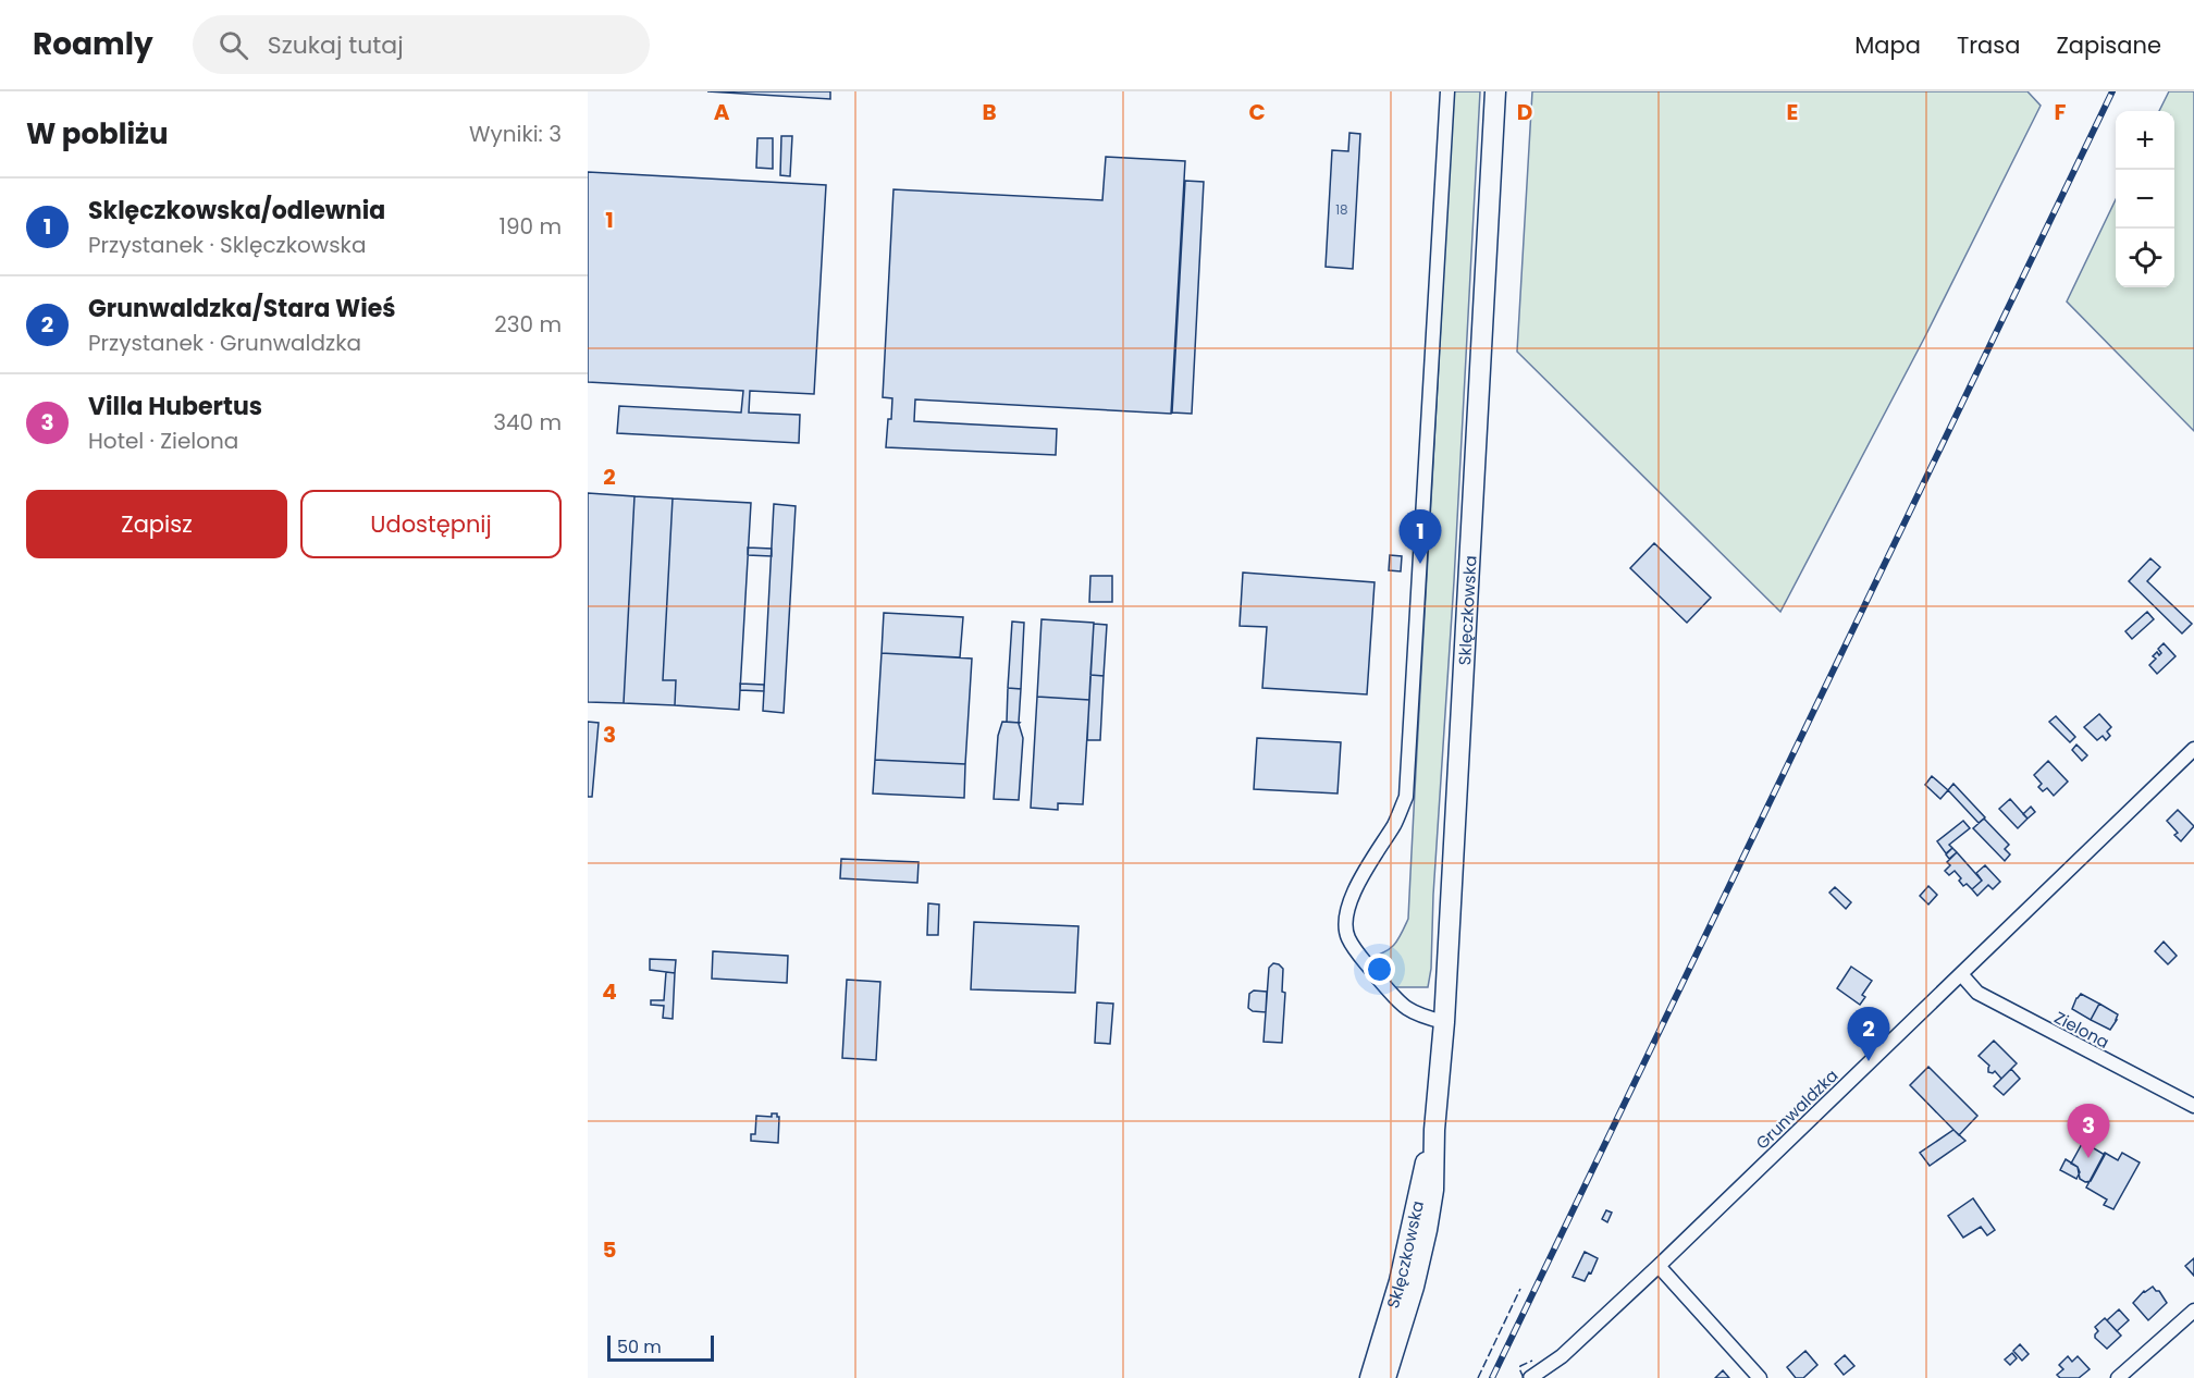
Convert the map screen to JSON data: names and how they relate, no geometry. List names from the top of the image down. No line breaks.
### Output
{"streets":{"main road":["Sklęczkowska"],"street":["Zielona","Grunwaldzka"]},"crossings":[["Zielona","Grunwaldzka"]],"house_numbers":["18"],"scale_bar":"50 m","page":{"header":"Roamly","search":"Szukaj tutaj","nav":["Mapa","Trasa","Zapisane"],"heading":["W pobliżu","Wyniki: 3"],"map_buttons":["+","−"],"list":[{"mark":"1","name":"Sklęczkowska/odlewnia","note":"Przystanek · Sklęczkowska","value":"190 m"},{"mark":"2","name":"Grunwaldzka/Stara Wieś","note":"Przystanek · Grunwaldzka","value":"230 m"},{"mark":"3","name":"Villa Hubertus","note":"Hotel · Zielona","value":"340 m"}],"buttons":["Zapisz","Udostępnij"],"pins":["1","2","3"],"scale":"50 m"},"grid":{"columns":["A","B","C","D","E","F"],"rows":["1","2","3","4","5"]}}
